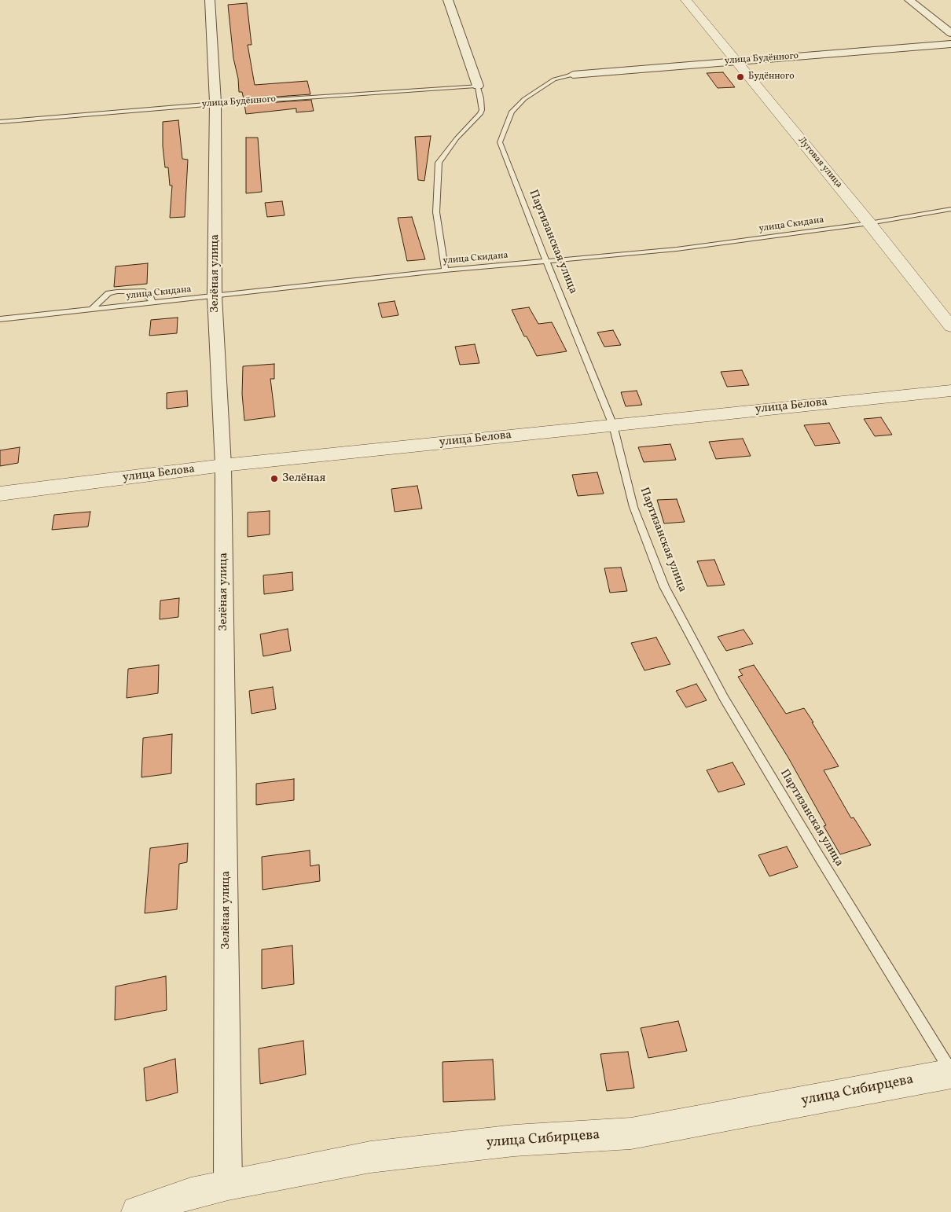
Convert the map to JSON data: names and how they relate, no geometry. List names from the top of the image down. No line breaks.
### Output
{"streets":{"street":["улица Будённого","Луговая улица","Зелёная улица","улица Белова","улица Сибирцева"],"lane":["улица Скидана","Партизанская улица"]},"crossings":[["улица Будённого","Луговая улица"],["улица Будённого","Партизанская улица"],["улица Будённого","Зелёная улица"],["Луговая улица","улица Скидана"],["улица Скидана","Партизанская улица"],["улица Скидана","Зелёная улица"],["Партизанская улица","улица Белова"],["Зелёная улица","улица Белова"],["Зелёная улица","улица Сибирцева"]],"places":["Будённого","Зелёная"]}
